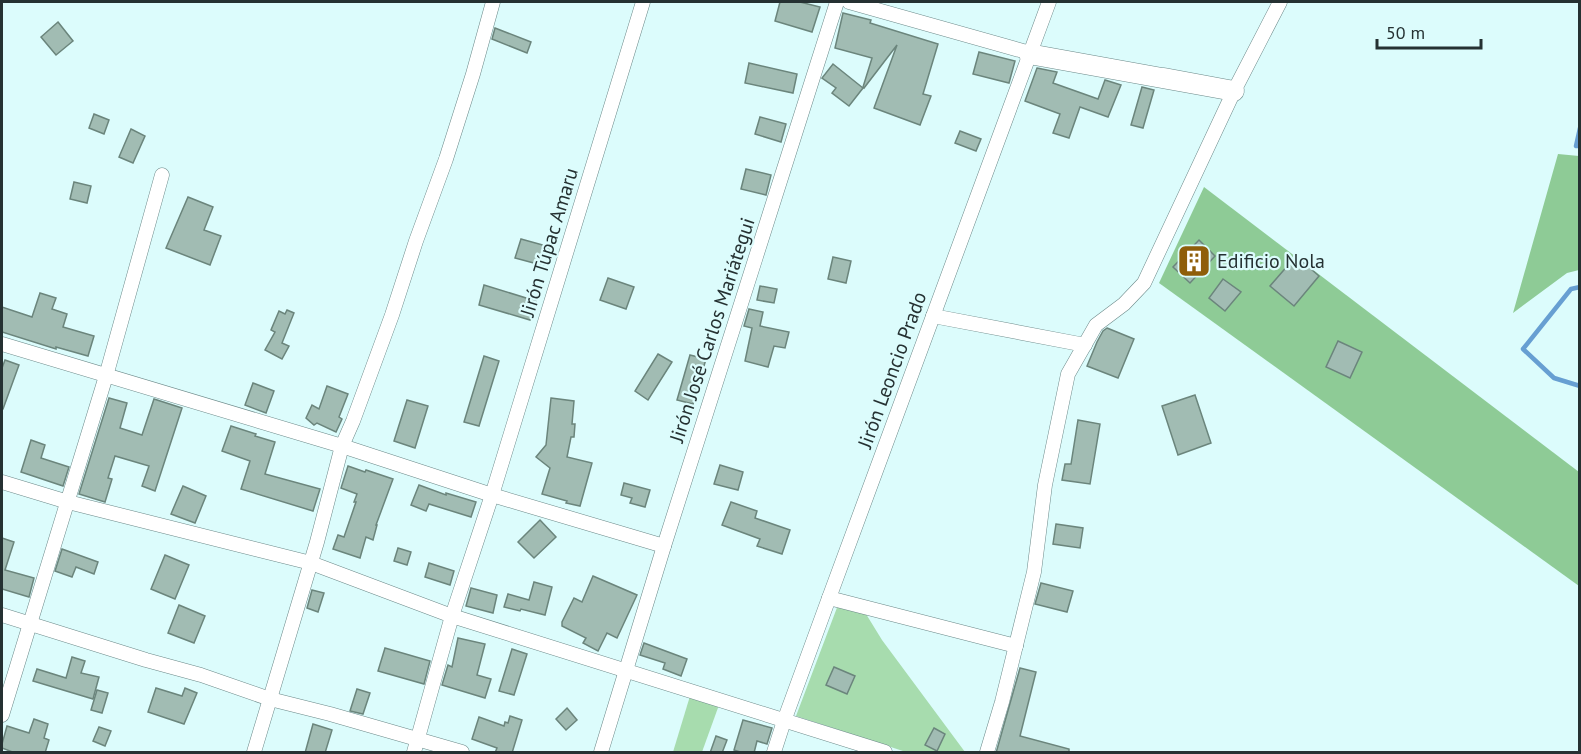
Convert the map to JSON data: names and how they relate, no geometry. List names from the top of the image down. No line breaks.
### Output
{"streets":{"street":["Jirón Túpac Amaru","Jirón José Carlos Mariátegui","Jirón Leoncio Prado"]},"places":{"building":["Edificio Nola"]},"scale_bar":"50 m"}
